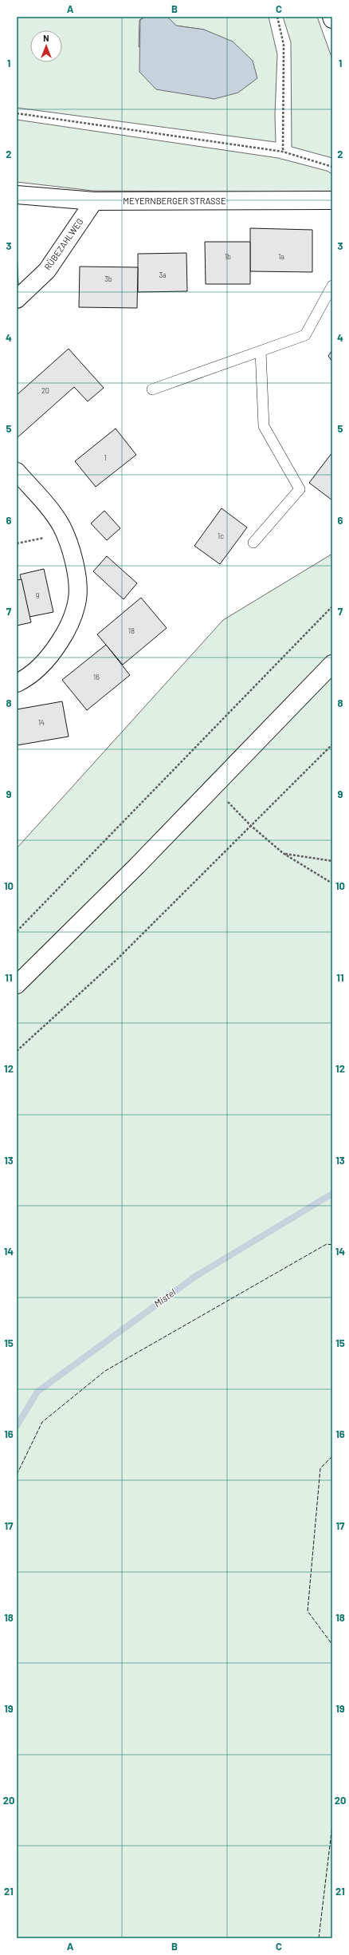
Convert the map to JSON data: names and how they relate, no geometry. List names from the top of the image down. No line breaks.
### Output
{"streets":{"street":["MEYERNBERGER STRASSE","RÜBEZAHLWEG"]},"crossings":[["MEYERNBERGER STRASSE","RÜBEZAHLWEG"]],"water":["Mistel"],"house_numbers":["1b","1a","3a","3b","20","1","1c","9","18","16","14"],"north":"top","grid":{"columns":["A","B","C"],"rows":["1","2","3","4","5","6","7","8","9","10","11","12","13","14","15","16","17","18","19","20","21"]}}
